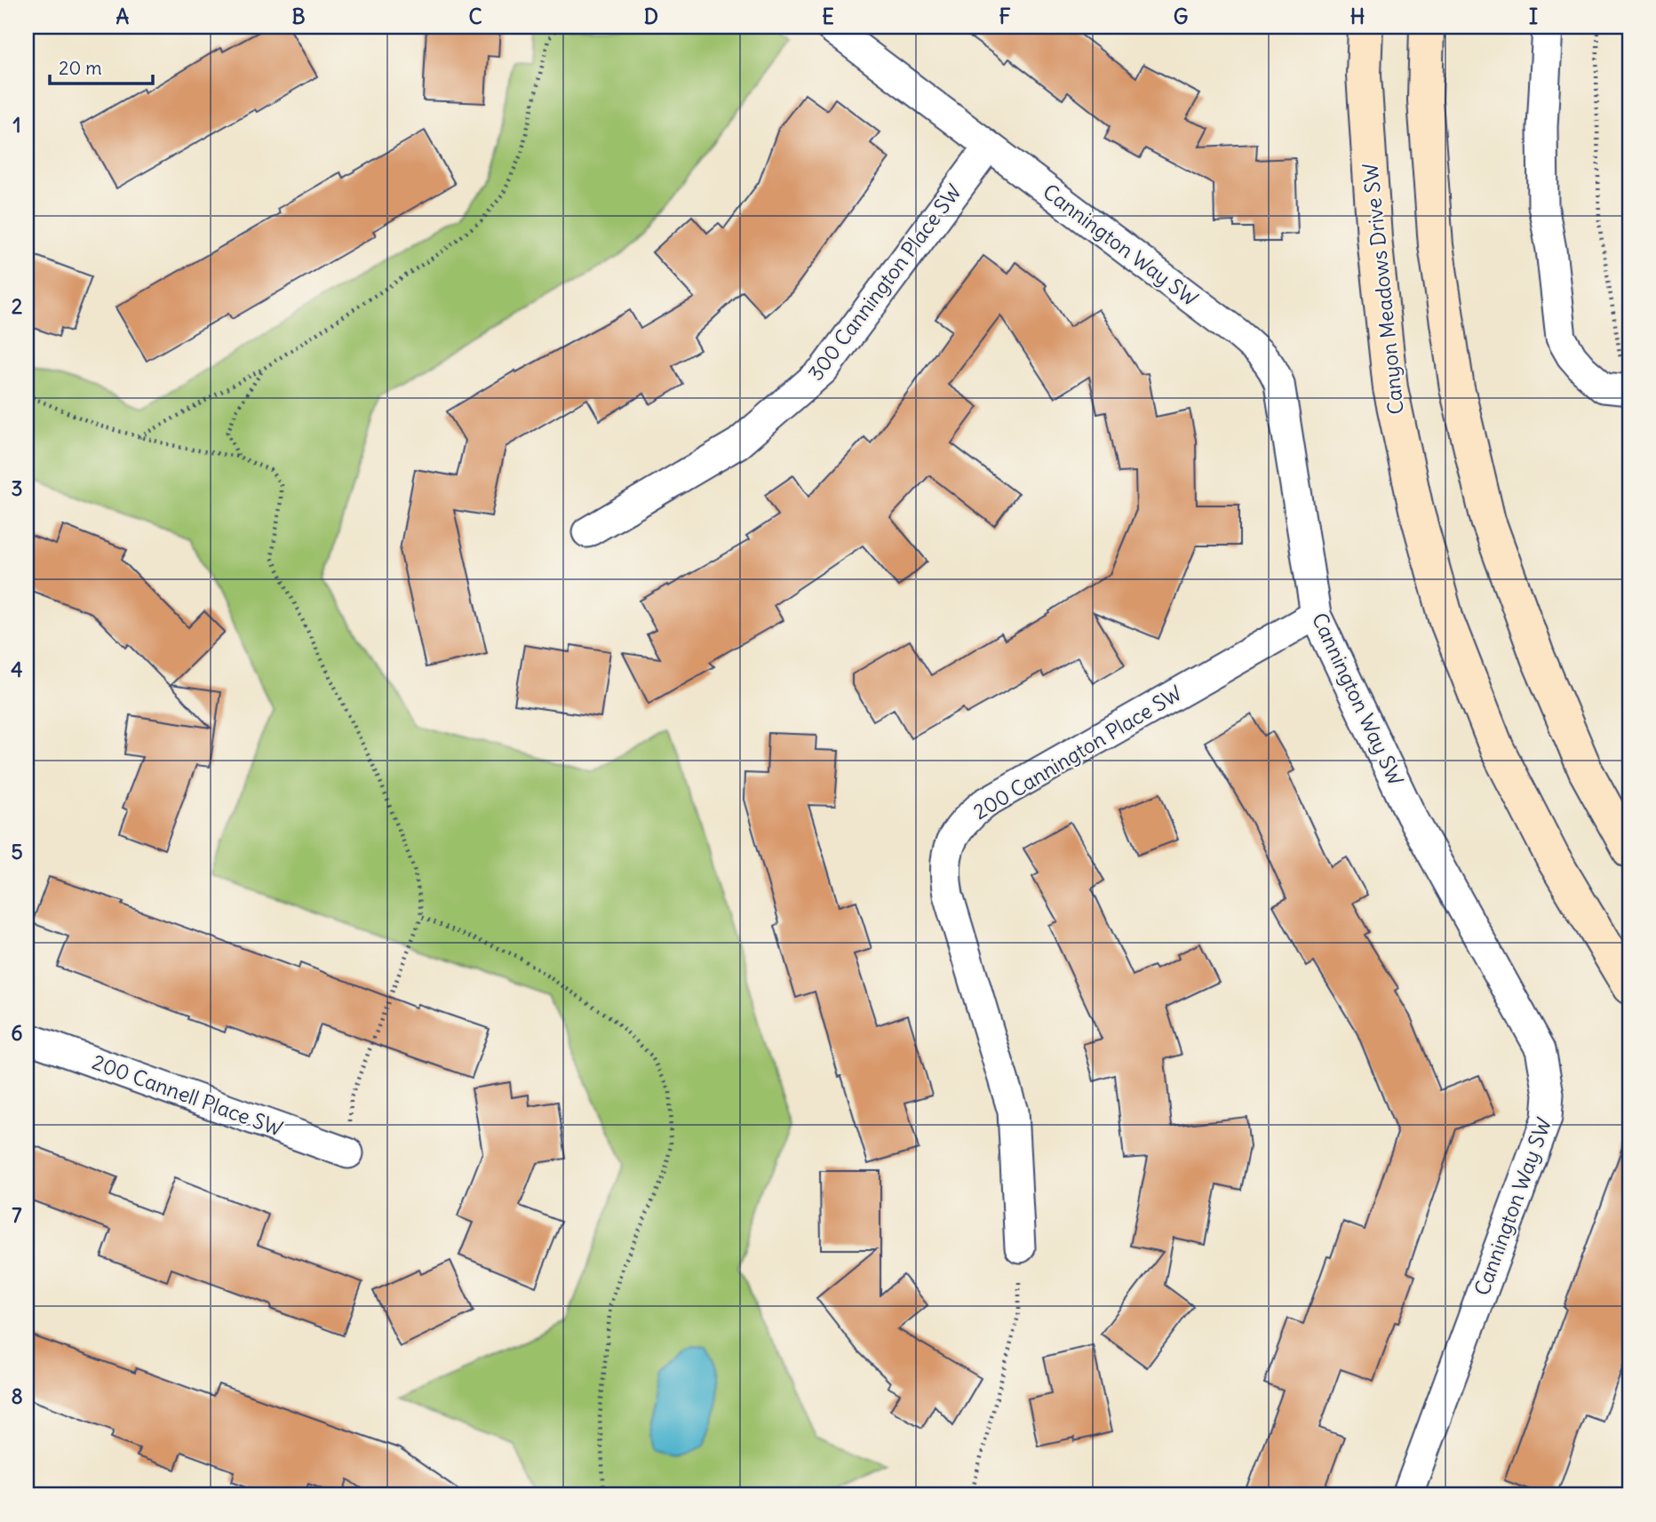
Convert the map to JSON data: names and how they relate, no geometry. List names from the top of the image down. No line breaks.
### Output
{"streets":{"main road":["Canyon Meadows Drive SW"],"street":["Cannington Way SW","300 Cannington Place SW","200 Cannington Place SW","200 Cannell Place SW"]},"crossings":[["Cannington Way SW","300 Cannington Place SW"],["Cannington Way SW","200 Cannington Place SW"]],"scale_bar":"20 m","grid":{"columns":["A","B","C","D","E","F","G","H","I"],"rows":["1","2","3","4","5","6","7","8"]}}
